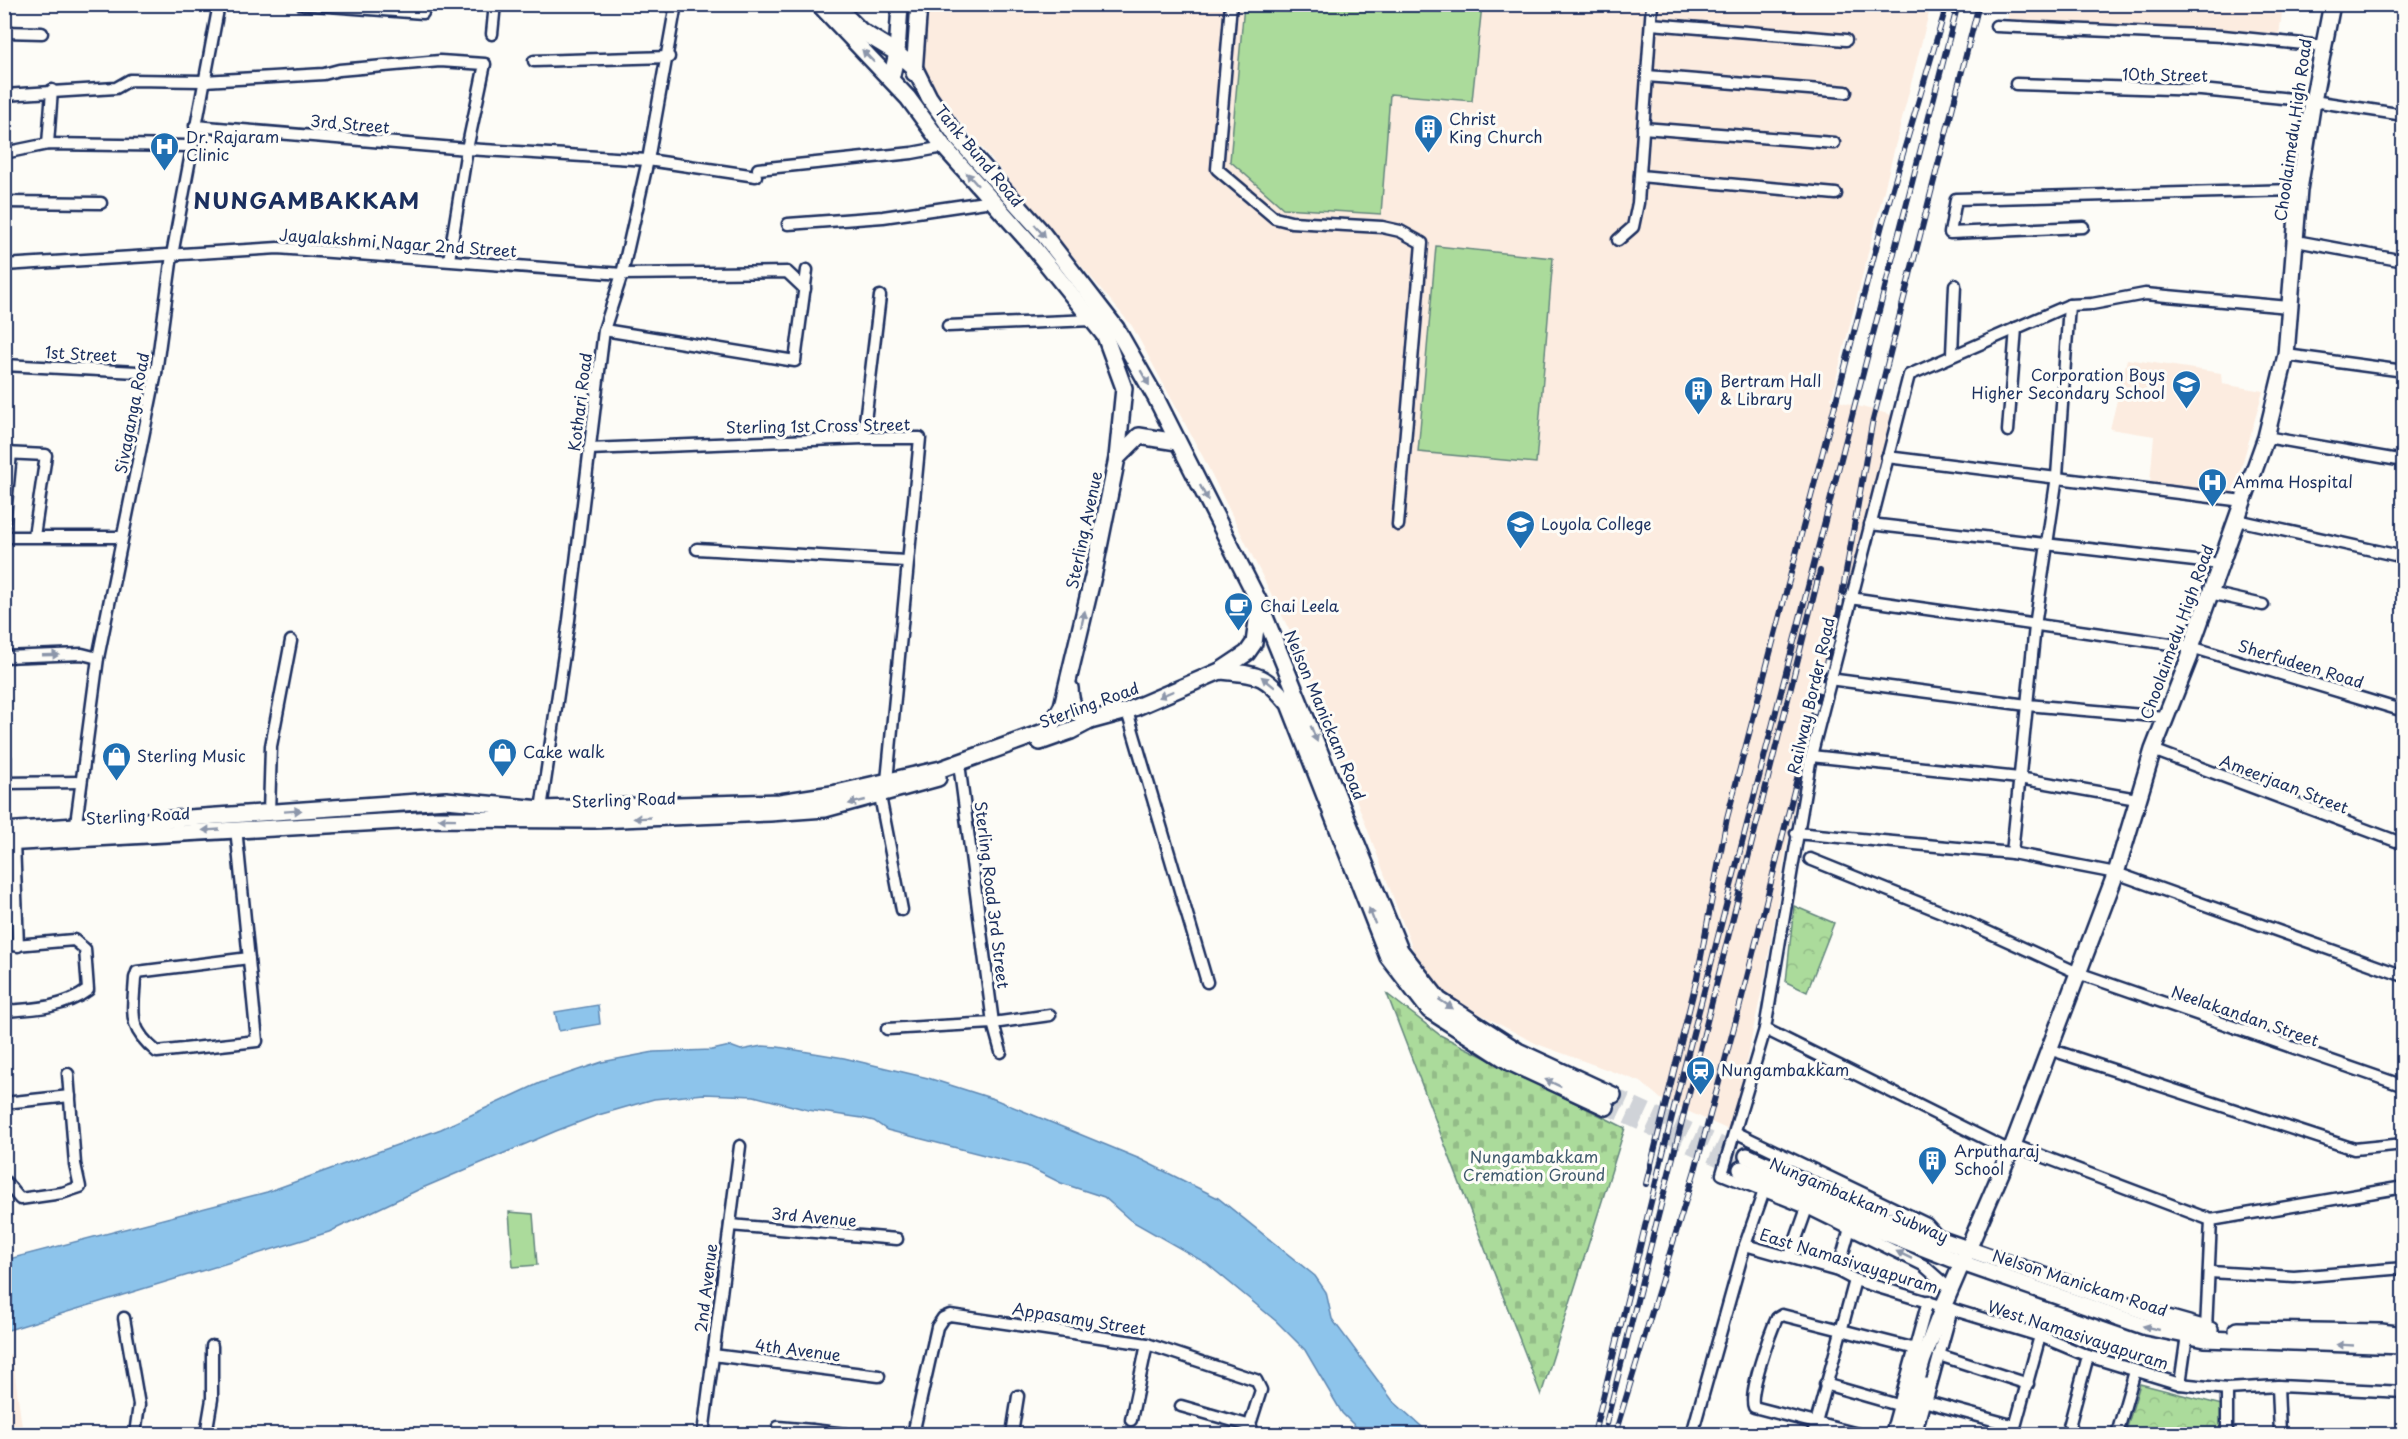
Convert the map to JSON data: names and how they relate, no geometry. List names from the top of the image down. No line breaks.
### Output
{"streets":{"main road":["Choolaimedu High Road","Tank Bund Road","Sterling Avenue","Sterling Road","Nelson Manickam Road","Nungambakkam Subway"],"street":["10th Street","3rd Street","Jayalakshmi Nagar 2nd Street","1st Street","Kothari Road","Sivaganga Road","Sterling 1st Cross Street","Sherfudeen Road","Railway Border Road","Ameerjaan Street","Sterling Road 3rd Street","Neelakandan Street","3rd Avenue","East Namasivayapuram","2nd Avenue","Appasamy Street","West Namasivayapuram","4th Avenue"]},"crossings":[["10th Street","Choolaimedu High Road"],["3rd Street","Tank Bund Road"],["3rd Street","Kothari Road"],["3rd Street","Sivaganga Road"],["Choolaimedu High Road","Sherfudeen Road"],["Choolaimedu High Road","Railway Border Road"],["Choolaimedu High Road","Nelson Manickam Road"],["Choolaimedu High Road","Ameerjaan Street"],["Choolaimedu High Road","Neelakandan Street"],["Choolaimedu High Road","Nungambakkam Subway"],["Choolaimedu High Road","East Namasivayapuram"],["Choolaimedu High Road","West Namasivayapuram"],["Tank Bund Road","Sterling Avenue"],["Tank Bund Road","Nelson Manickam Road"],["Jayalakshmi Nagar 2nd Street","Kothari Road"],["Jayalakshmi Nagar 2nd Street","Sivaganga Road"],["1st Street","Sivaganga Road"],["Kothari Road","Sterling 1st Cross Street"],["Kothari Road","Sterling Road"],["Sivaganga Road","Sterling Road"],["Sterling 1st Cross Street","Sterling Road"],["Sterling Avenue","Sterling Road"],["Sterling Avenue","Nelson Manickam Road"],["Sherfudeen Road","Railway Border Road"],["Sterling Road","Nelson Manickam Road"],["Sterling Road","Sterling Road 3rd Street"],["Nelson Manickam Road","Nungambakkam Subway"],["3rd Avenue","2nd Avenue"],["East Namasivayapuram","West Namasivayapuram"],["2nd Avenue","4th Avenue"]],"one_way":["Sterling Avenue"],"districts":["NUNGAMBAKKAM"],"parks":["Nungambakkam Cremation Ground"],"places":{"building":["Christ King Church","Bertram Hall & Library","Arputharaj School"],"hospital":["Dr. Rajaram Clinic","Amma Hospital"],"school or university":["Corporation Boys Higher Secondary School","Loyola College"],"cafe":["Chai Leela"],"shop":["Cake walk","Sterling Music"],"station":["Nungambakkam"]}}
